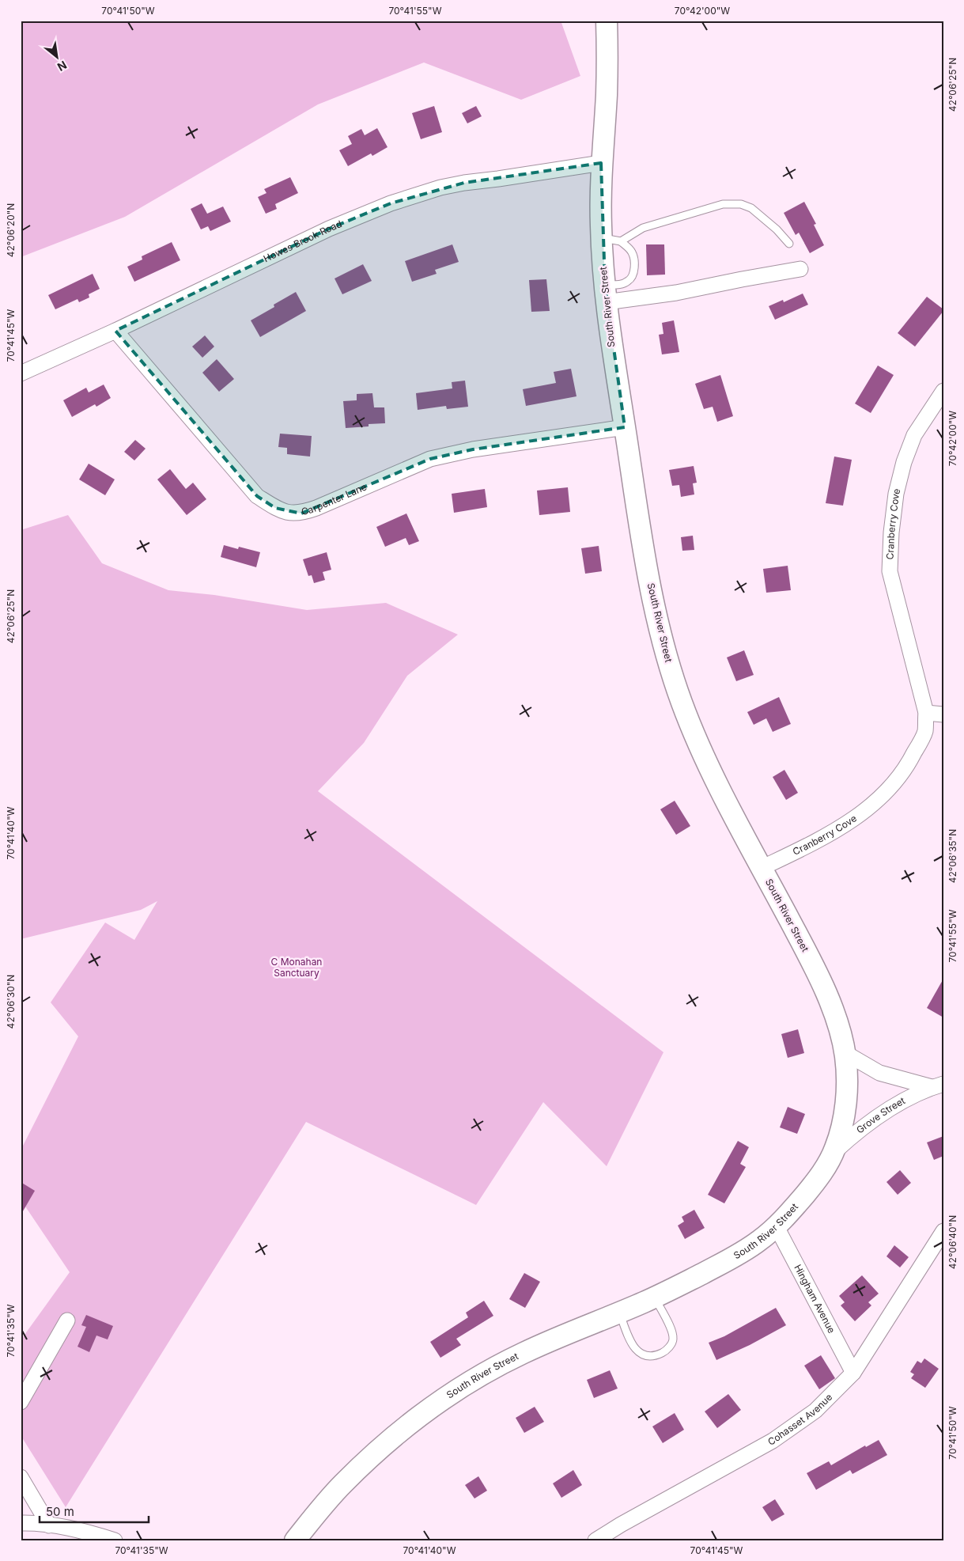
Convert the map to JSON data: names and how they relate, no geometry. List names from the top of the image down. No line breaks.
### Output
{"streets":{"street":["Howes Brook Road","South River Street","Carpenter Lane","Cranberry Cove","Grove Street","Hingham Avenue","Cohasset Avenue"]},"crossings":[["Howes Brook Road","South River Street"],["Howes Brook Road","Carpenter Lane"],["South River Street","Carpenter Lane"],["South River Street","Cranberry Cove"],["South River Street","Grove Street"],["South River Street","Hingham Avenue"],["Hingham Avenue","Cohasset Avenue"]],"parks":["C Monahan Sanctuary"],"scale_bar":"50 m","north":"bottom right","coordinates":["70°41'50\"W","70°41'55\"W","70°42'00\"W","42°06'25\"N","42°06'20\"N","70°41'45\"W","70°41'40\"W","42°06'35\"N","42°06'30\"N","42°06'40\"N","70°41'35\"W"]}
